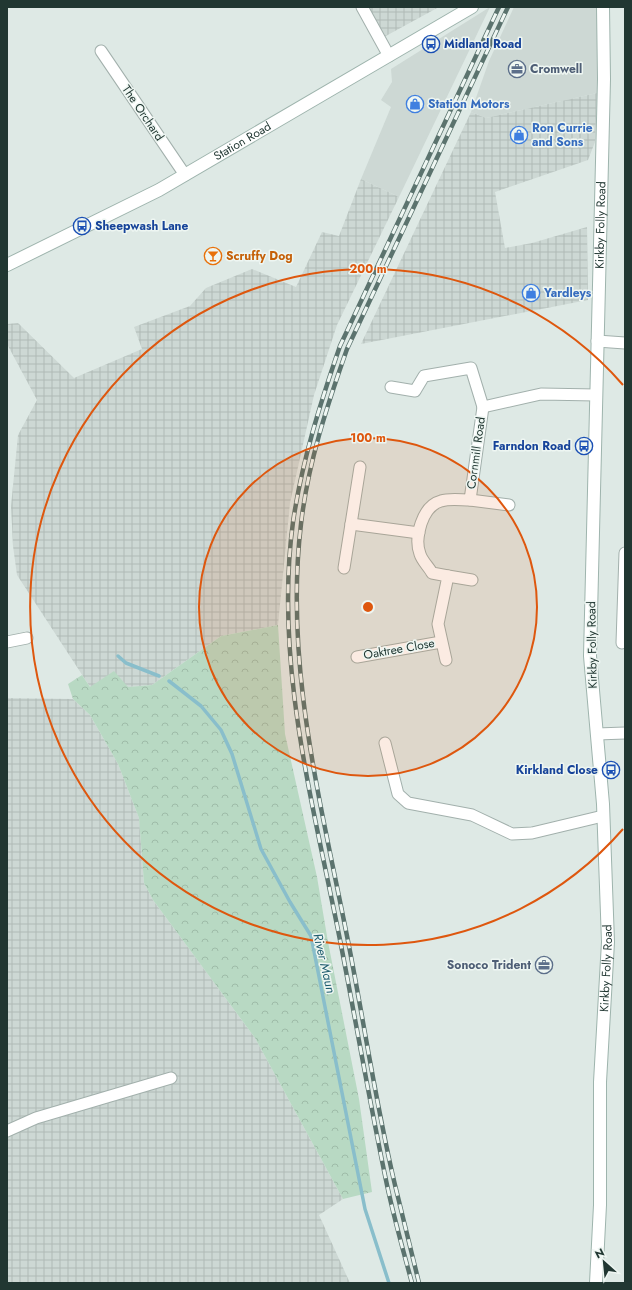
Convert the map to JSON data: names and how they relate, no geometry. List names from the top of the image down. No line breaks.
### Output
{"streets":{"main road":["Station Road","Kirkby Folly Road"],"street":["The Orchard","Cornmill Road","Oaktree Close"]},"crossings":[["The Orchard","Station Road"],["Kirkby Folly Road","Cornmill Road"]],"water":["River Maun"],"places":{"bus stop":["Midland Road","Sheepwash Lane","Farndon Road","Kirkland Close"],"office":["Cromwell","Sonoco Trident"],"shop":["Station Motors","Ron Currie and Sons","Yardleys"],"bar":["Scruffy Dog"]},"north":"top left","rings":["200 m","100 m"]}
